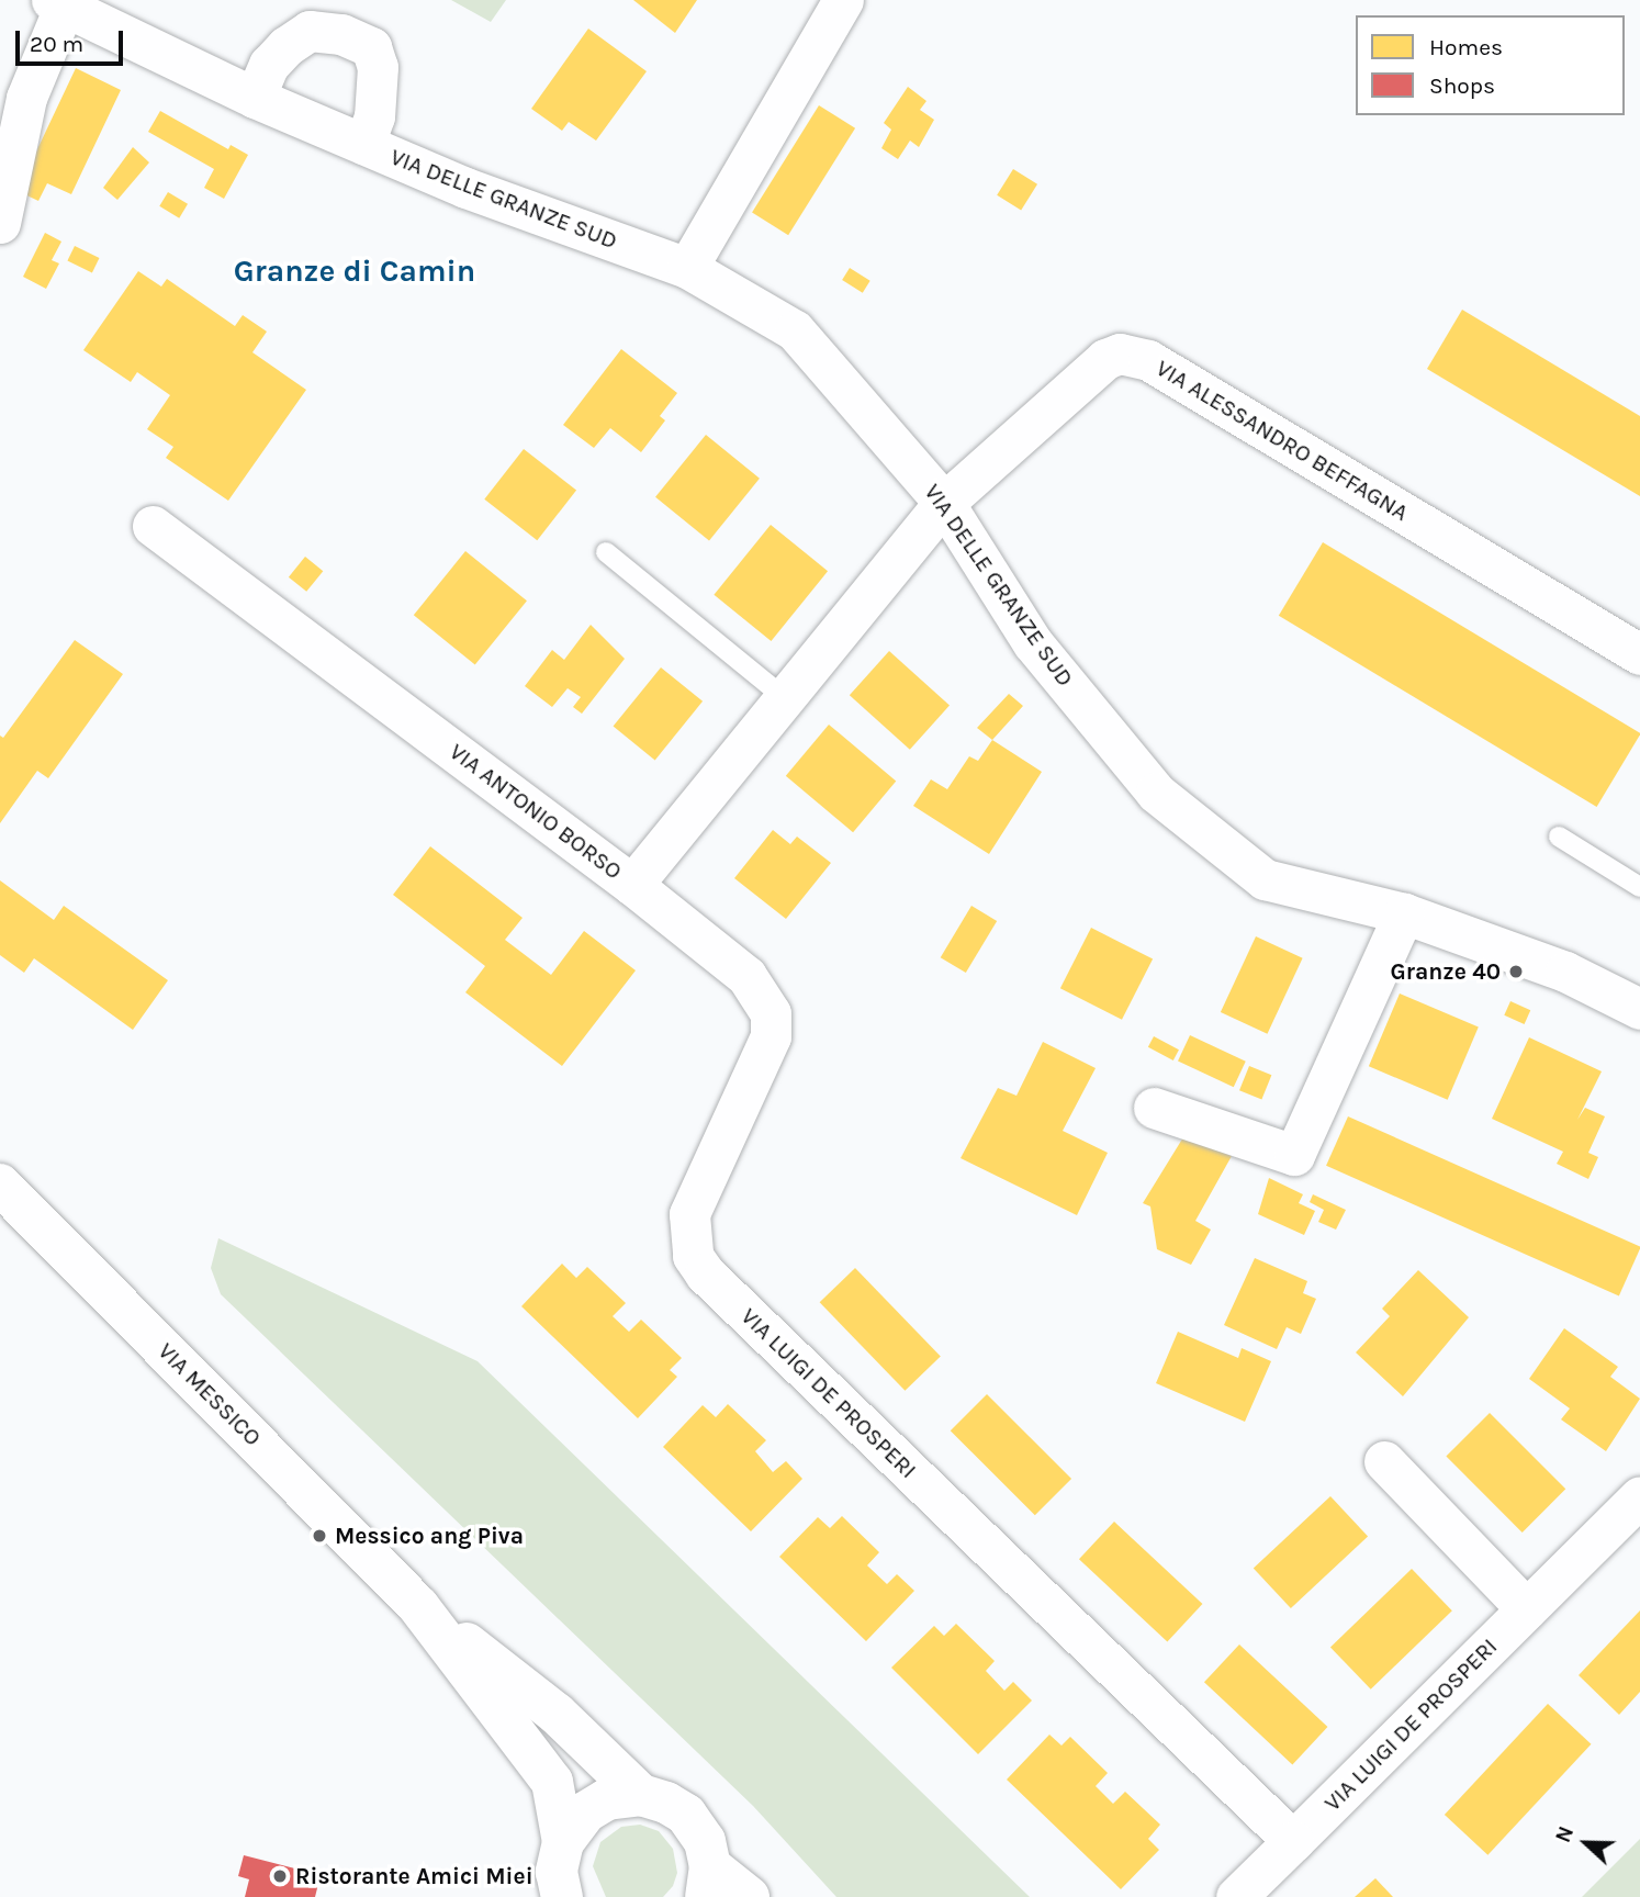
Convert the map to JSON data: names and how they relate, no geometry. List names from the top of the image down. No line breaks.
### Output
{"streets":{"street":["VIA DELLE GRANZE SUD","VIA ALESSANDRO BEFFAGNA","VIA ANTONIO BORSO","VIA LUIGI DE PROSPERI","VIA MESSICO"]},"crossings":[["VIA DELLE GRANZE SUD","VIA ALESSANDRO BEFFAGNA"],["VIA DELLE GRANZE SUD","VIA ANTONIO BORSO"],["VIA ALESSANDRO BEFFAGNA","VIA ANTONIO BORSO"],["VIA ANTONIO BORSO","VIA LUIGI DE PROSPERI"]],"districts":["Granze di Camin"],"places":["Granze 40","Messico ang Piva","Ristorante Amici Miei"],"legend":["Homes","Shops"],"scale_bar":"20 m","north":"left"}
